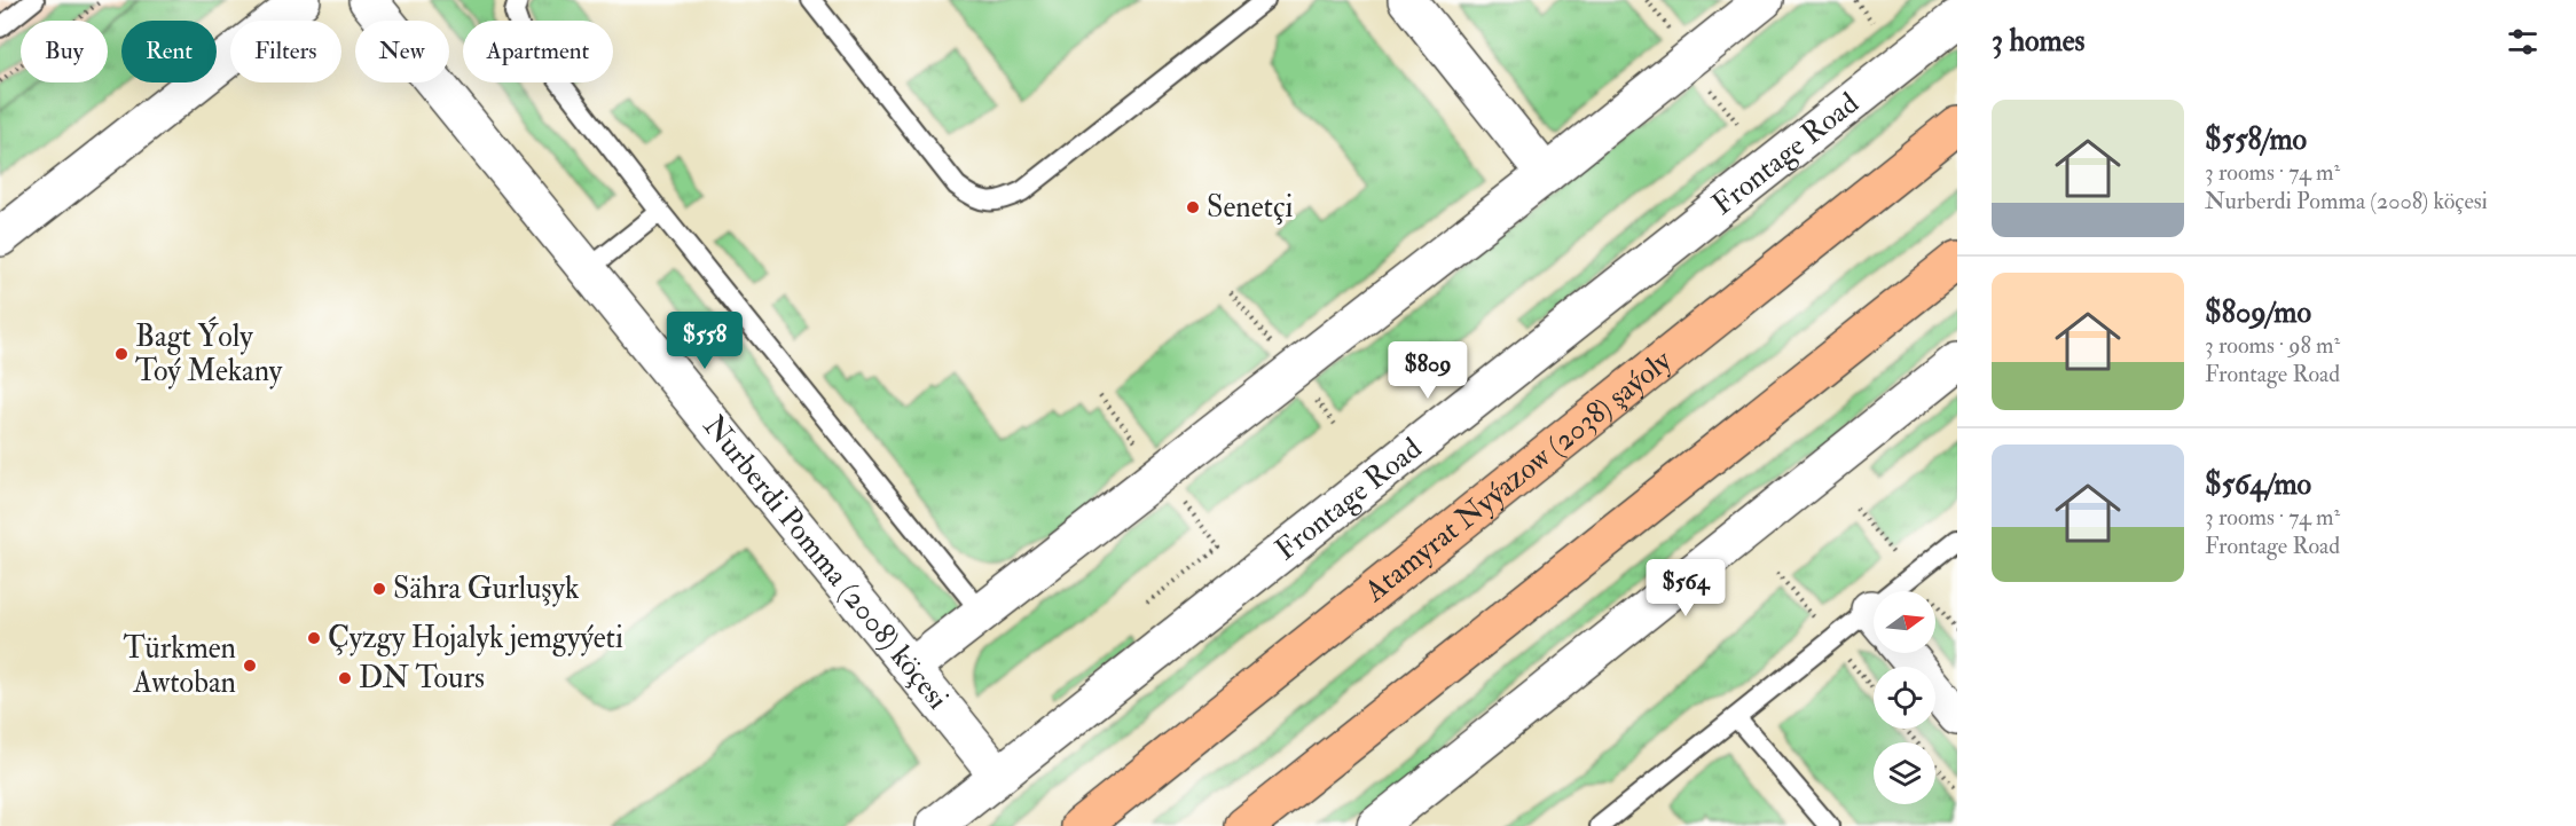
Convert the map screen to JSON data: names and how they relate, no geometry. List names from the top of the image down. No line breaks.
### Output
{"streets":{"main road":["Atamyrat Nyýazow (2038) şaýoly"],"street":["Frontage Road","Nurberdi Pomma (2008) köçesi"]},"crossings":[["Frontage Road","Nurberdi Pomma (2008) köçesi"]],"places":["Senetçi","Bagt Ýoly Toý Mekany","Sähra Gurluşyk","Çyzgy Hojalyk jemgyýeti","Türkmen Awtoban","DN Tours"],"north":"right","page":{"heading":"3 homes","chip":["Buy","Rent","Filters","New","Apartment"],"list":[{"name":"$558/mo","note":"3 rooms · 74 m² · Nurberdi Pomma (2008) köçesi"},{"name":"$809/mo","note":"3 rooms · 98 m² · Frontage Road"},{"name":"$564/mo","note":"3 rooms · 74 m² · Frontage Road"}],"price":["$558","$809","$564"]}}
